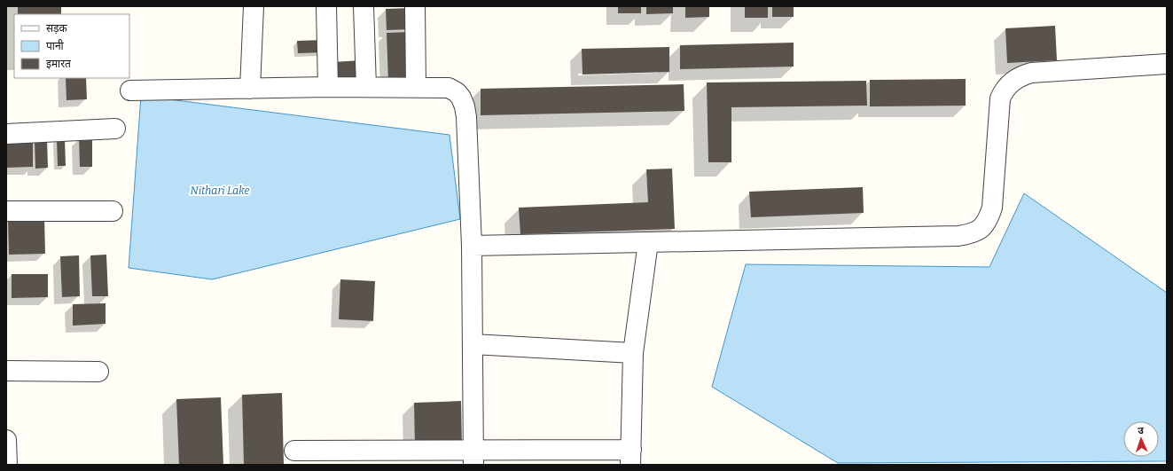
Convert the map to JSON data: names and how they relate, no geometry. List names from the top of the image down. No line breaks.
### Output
{"water":["Nithari Lake"],"legend":["सड़क","पानी","इमारत"],"north":"top"}
